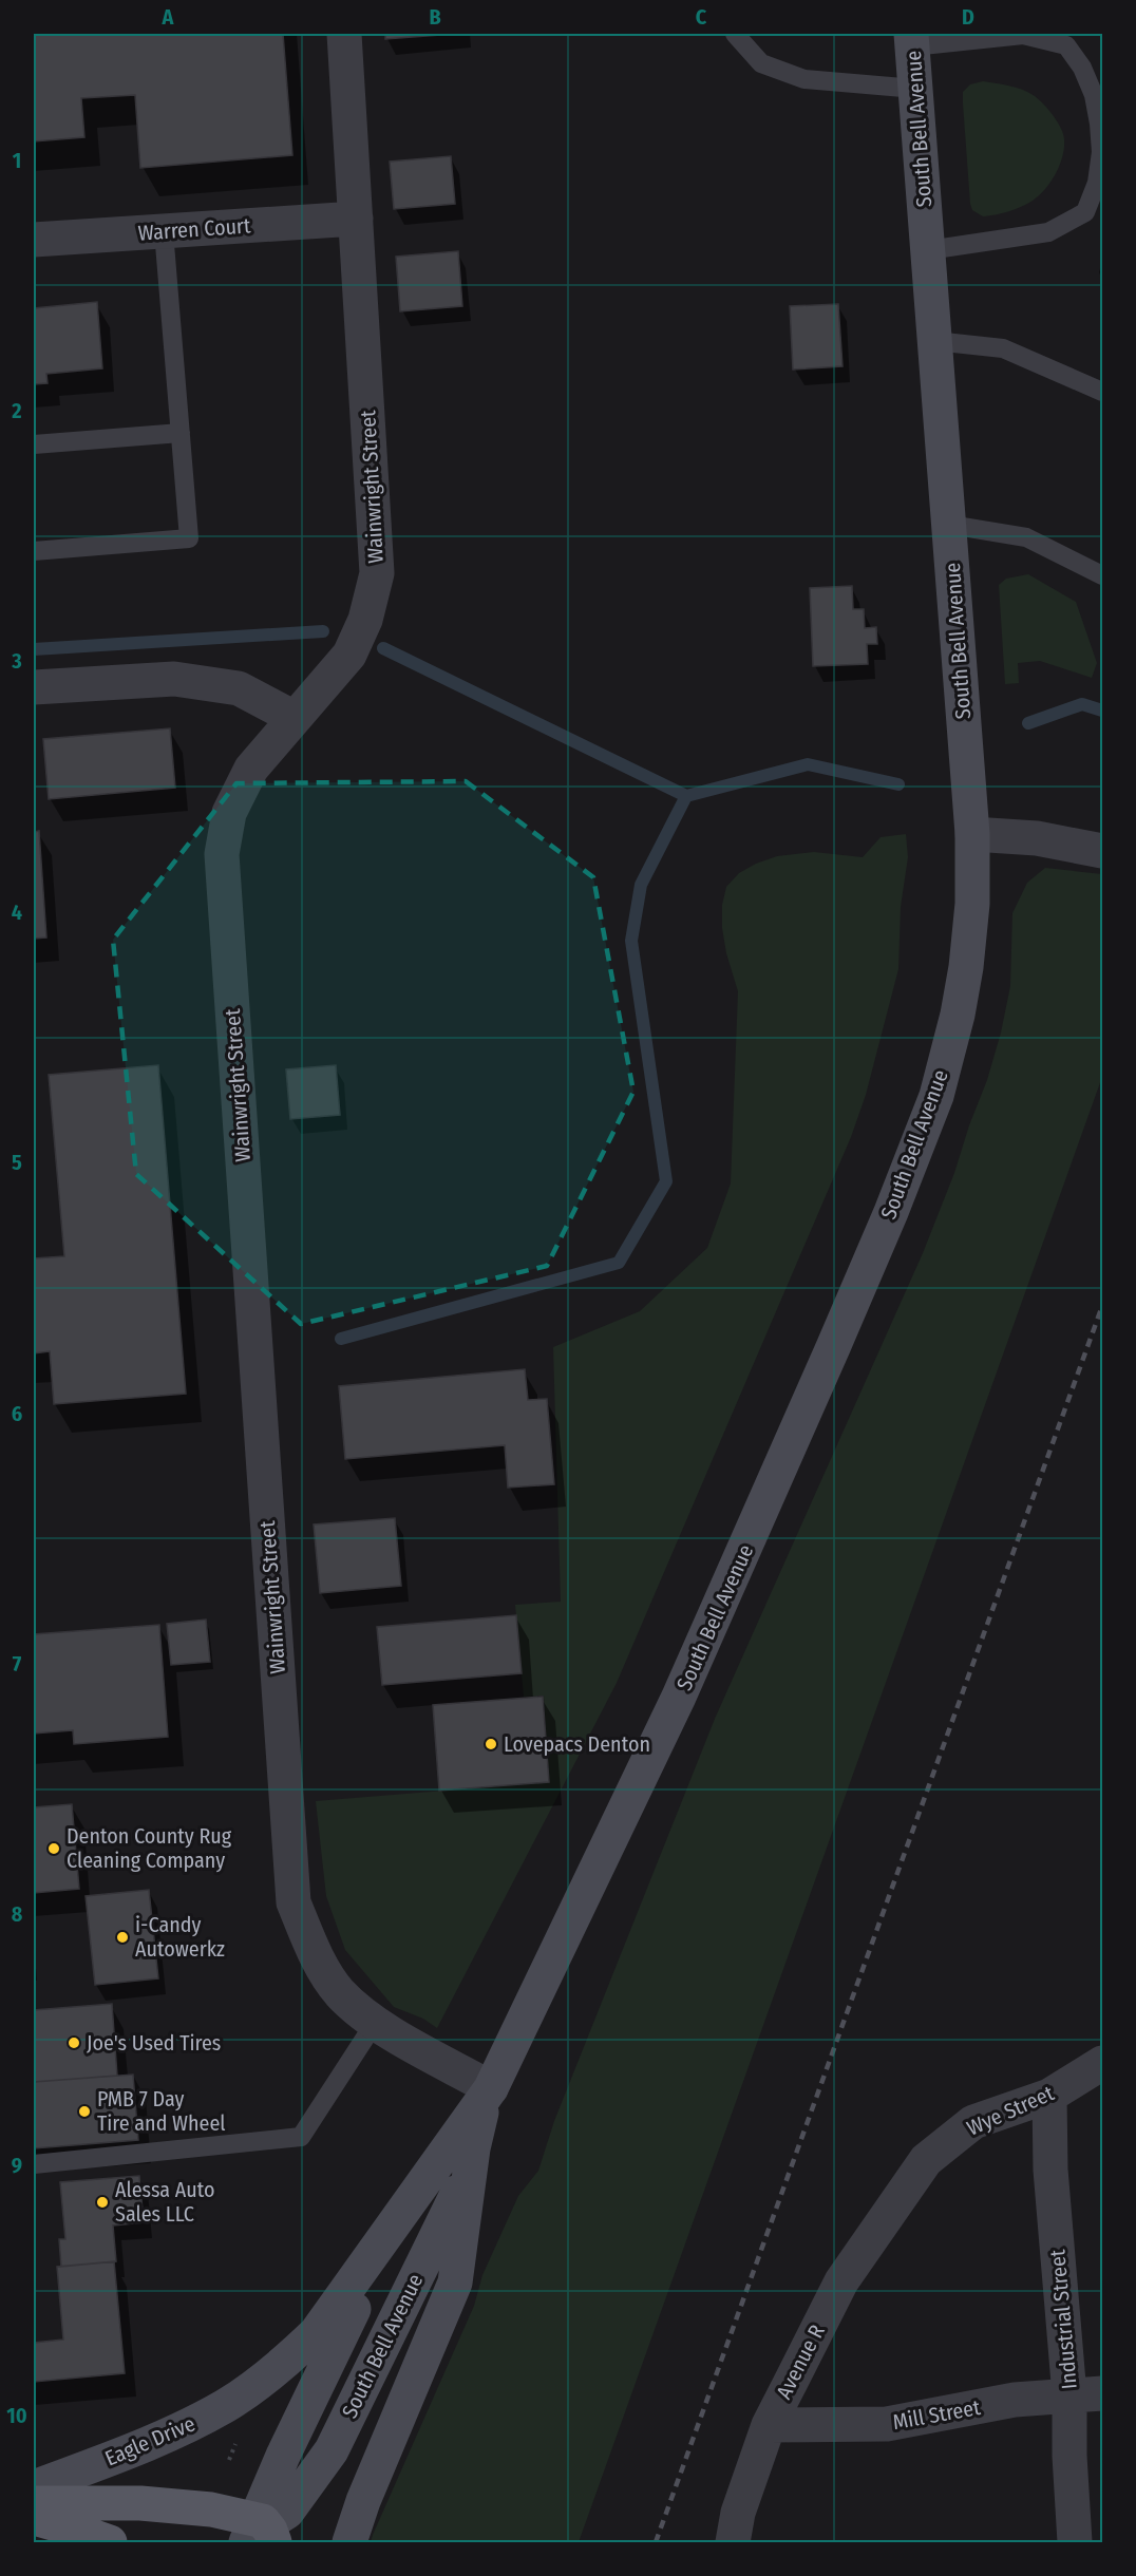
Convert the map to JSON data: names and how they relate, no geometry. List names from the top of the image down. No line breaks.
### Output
{"streets":{"main road":["South Bell Avenue","Eagle Drive"],"street":["Warren Court","Wainwright Street","Wye Street","Industrial Street","Avenue R","Mill Street"]},"crossings":[["South Bell Avenue","Wainwright Street"],["South Bell Avenue","Eagle Drive"],["Warren Court","Wainwright Street"],["Wye Street","Industrial Street"],["Wye Street","Avenue R"],["Industrial Street","Mill Street"],["Avenue R","Mill Street"]],"places":["Lovepacs Denton","Denton County Rug Cleaning Company","i-Candy Autowerkz","Joe's Used Tires","PMB 7 Day Tire and Wheel","Alessa Auto Sales LLC"],"grid":{"columns":["A","B","C","D"],"rows":["1","2","3","4","5","6","7","8","9","10"]}}
